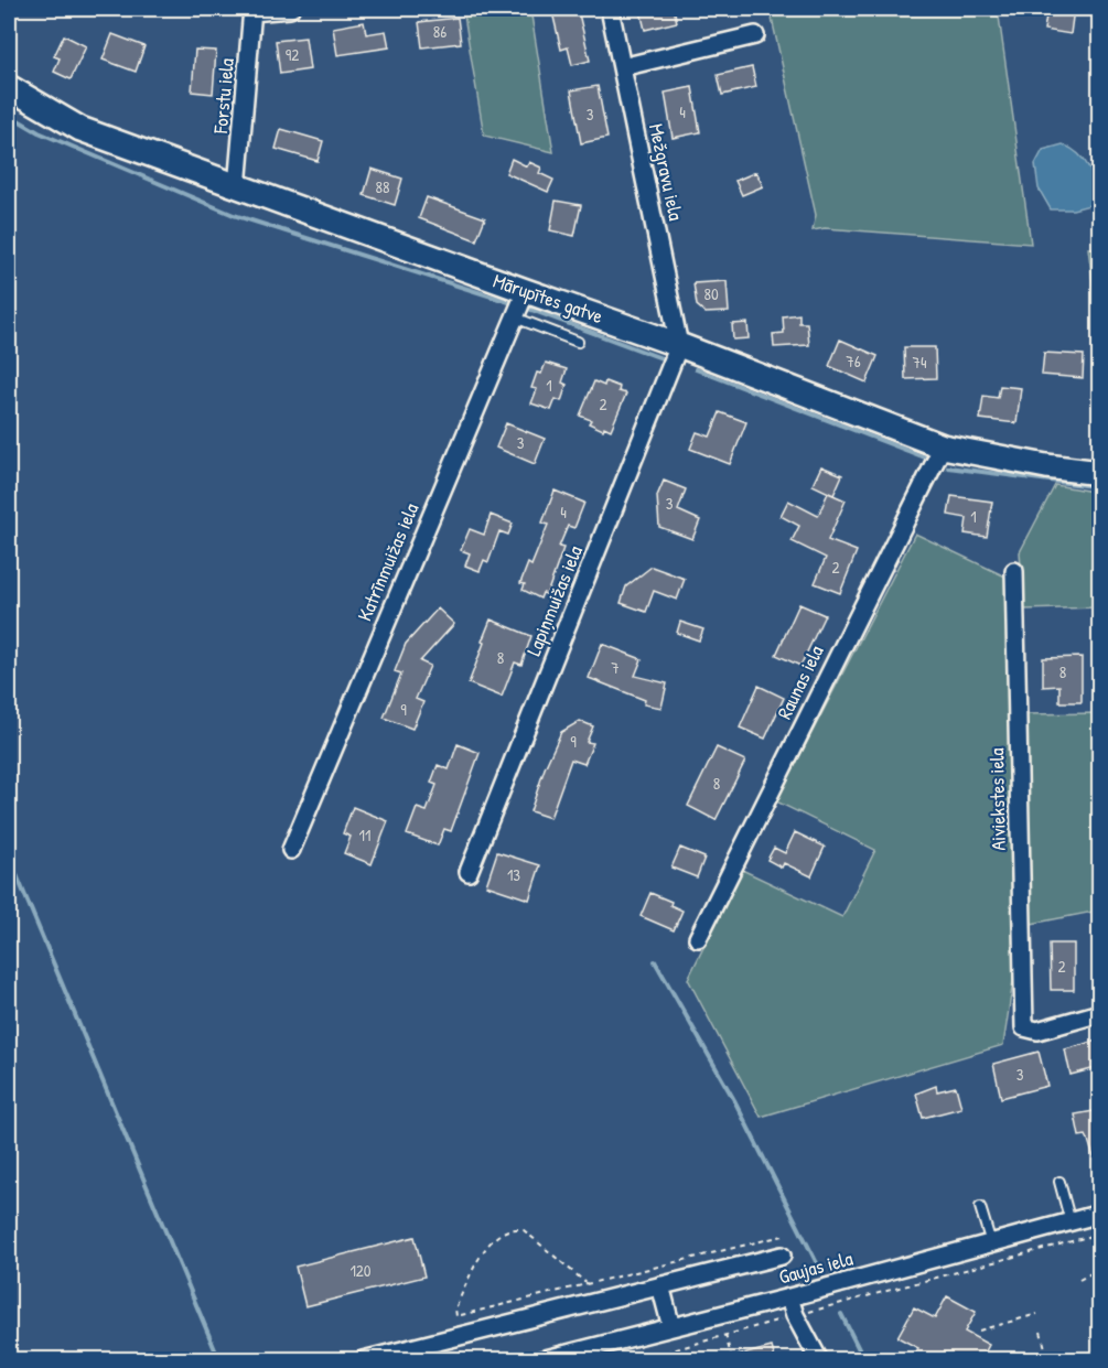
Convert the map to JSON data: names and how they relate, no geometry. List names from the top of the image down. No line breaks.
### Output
{"streets":{"street":["Forstu iela","Mežgravu iela","Mārupītes gatve","Katrīnmuižas iela","Lapiņmuižas iela","Raunas iela","Aiviekstes iela","Gaujas iela"]},"crossings":[["Forstu iela","Mārupītes gatve"],["Mežgravu iela","Mārupītes gatve"],["Mežgravu iela","Lapiņmuižas iela"],["Mārupītes gatve","Katrīnmuižas iela"],["Mārupītes gatve","Lapiņmuižas iela"],["Mārupītes gatve","Raunas iela"]],"house_numbers":["86","92","4","3","88","80","76","74","1","2","3","3","4","1","2","8","7","8","9","9","8","11","13","2","3","120"]}
